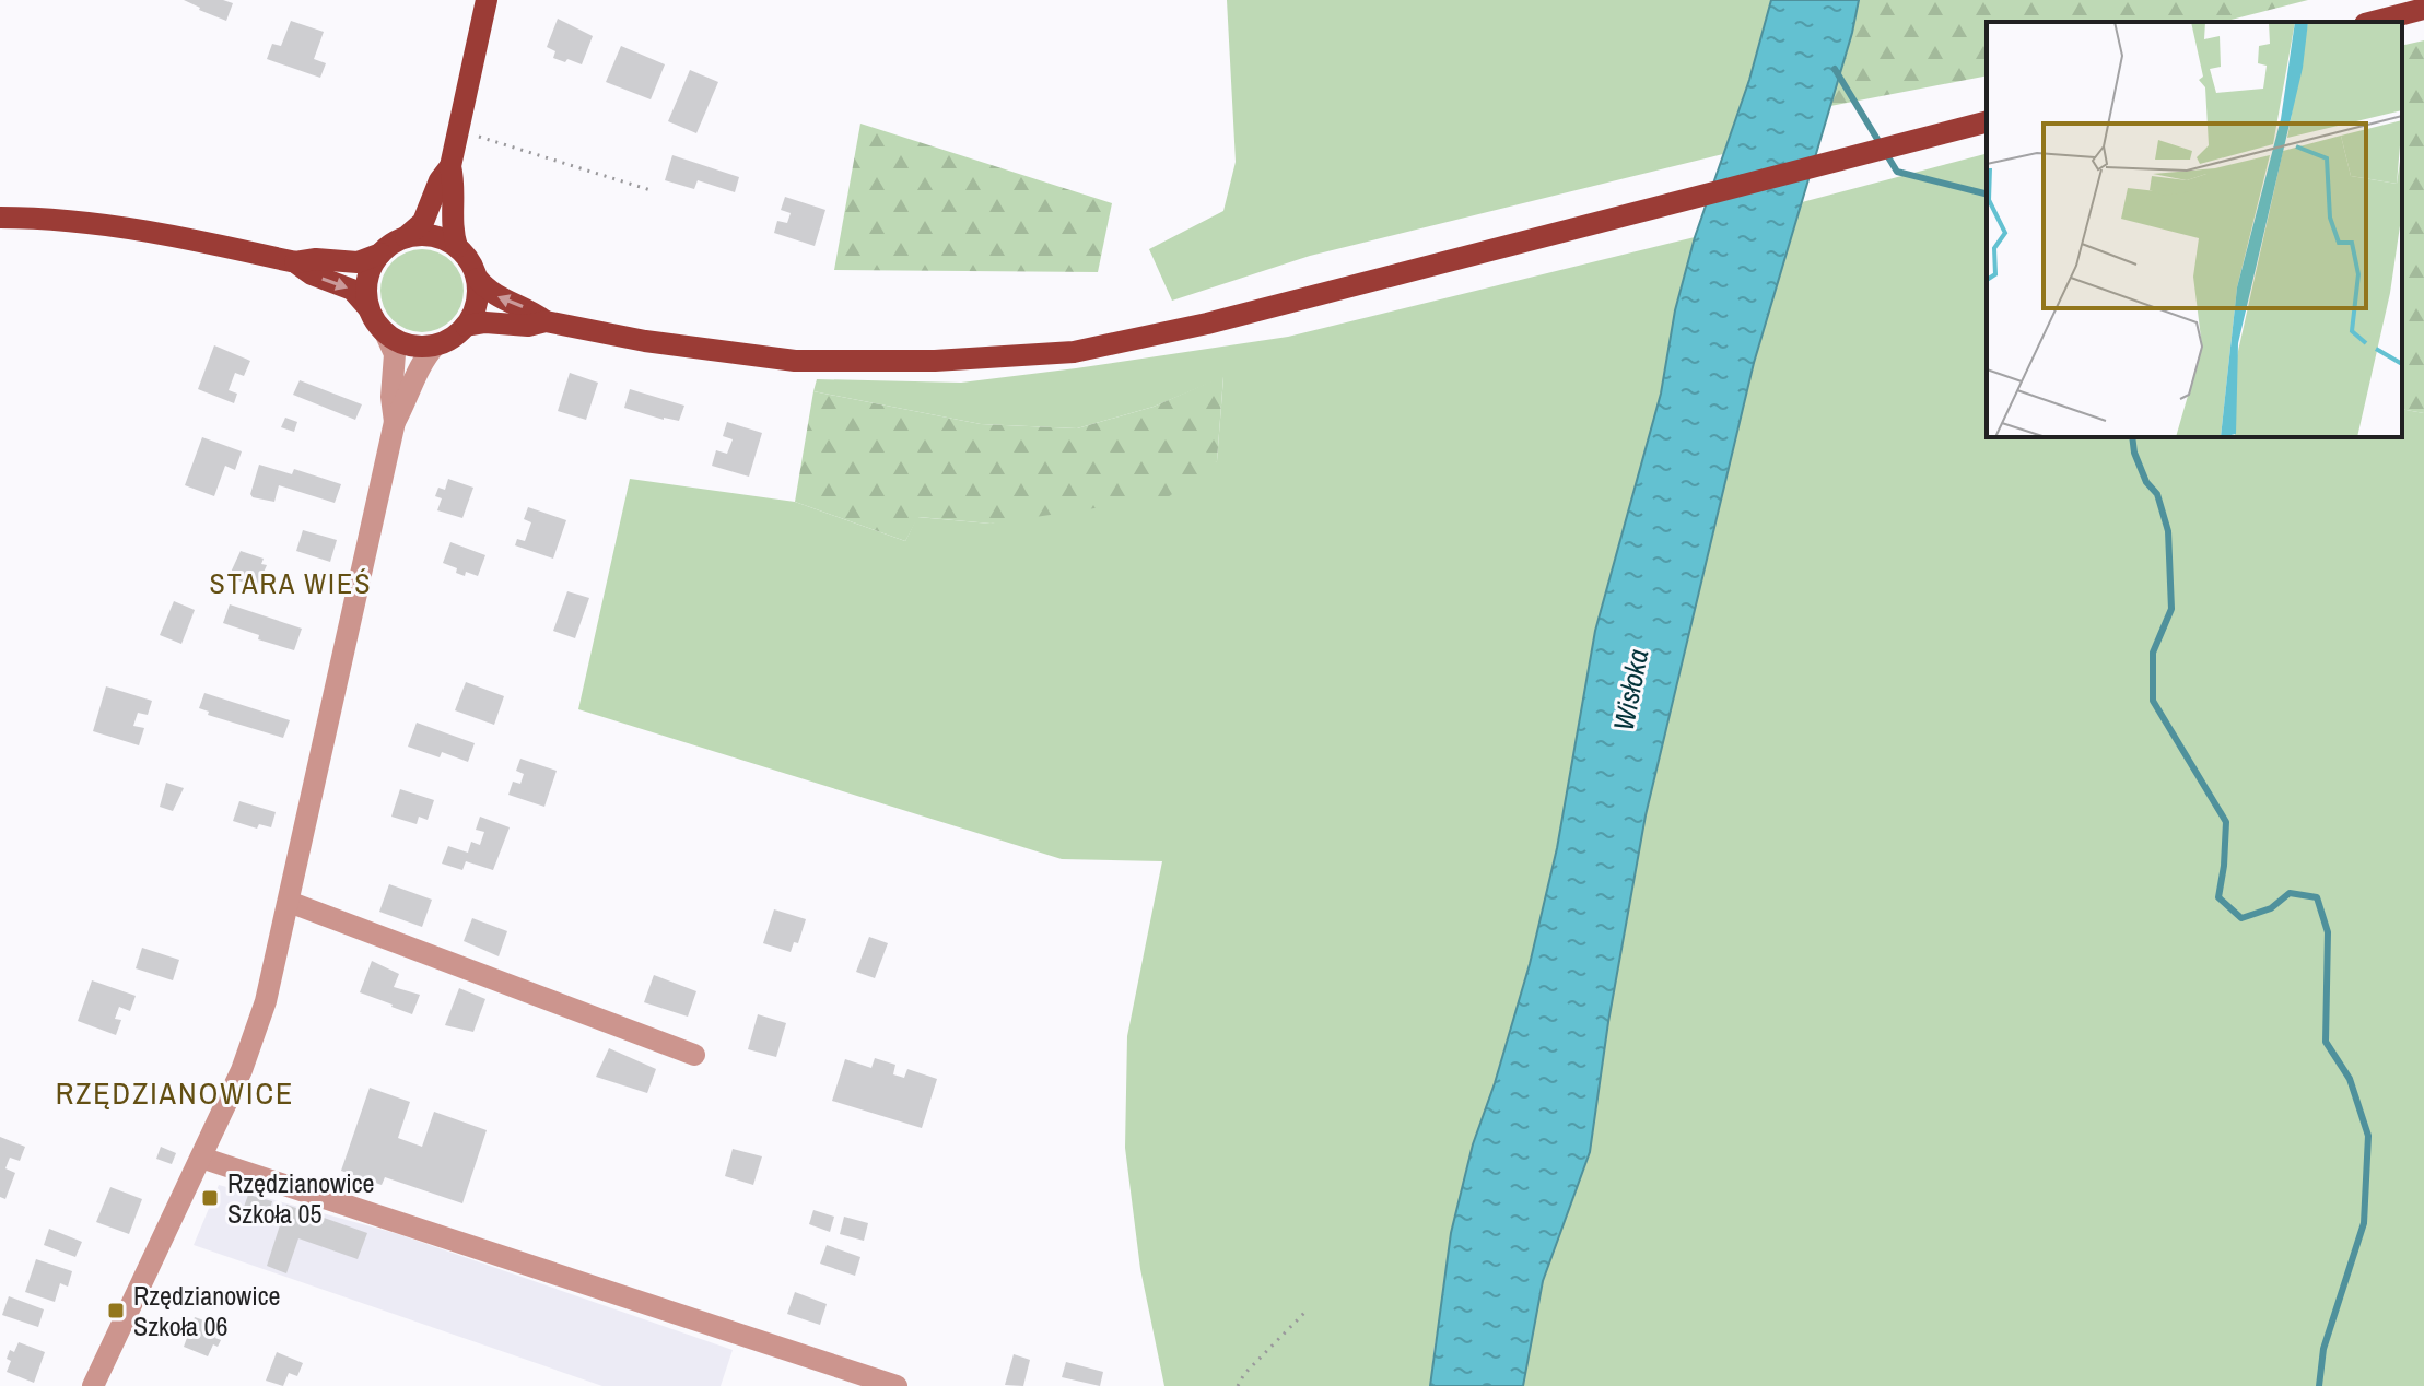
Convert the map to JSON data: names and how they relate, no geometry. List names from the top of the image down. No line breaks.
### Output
{"districts":["STARA WIEŚ","RZĘDZIANOWICE"],"water":["Wisłoka"],"places":{"transit":["Rzędzianowice Szkoła 05","Rzędzianowice Szkoła 06"]}}
